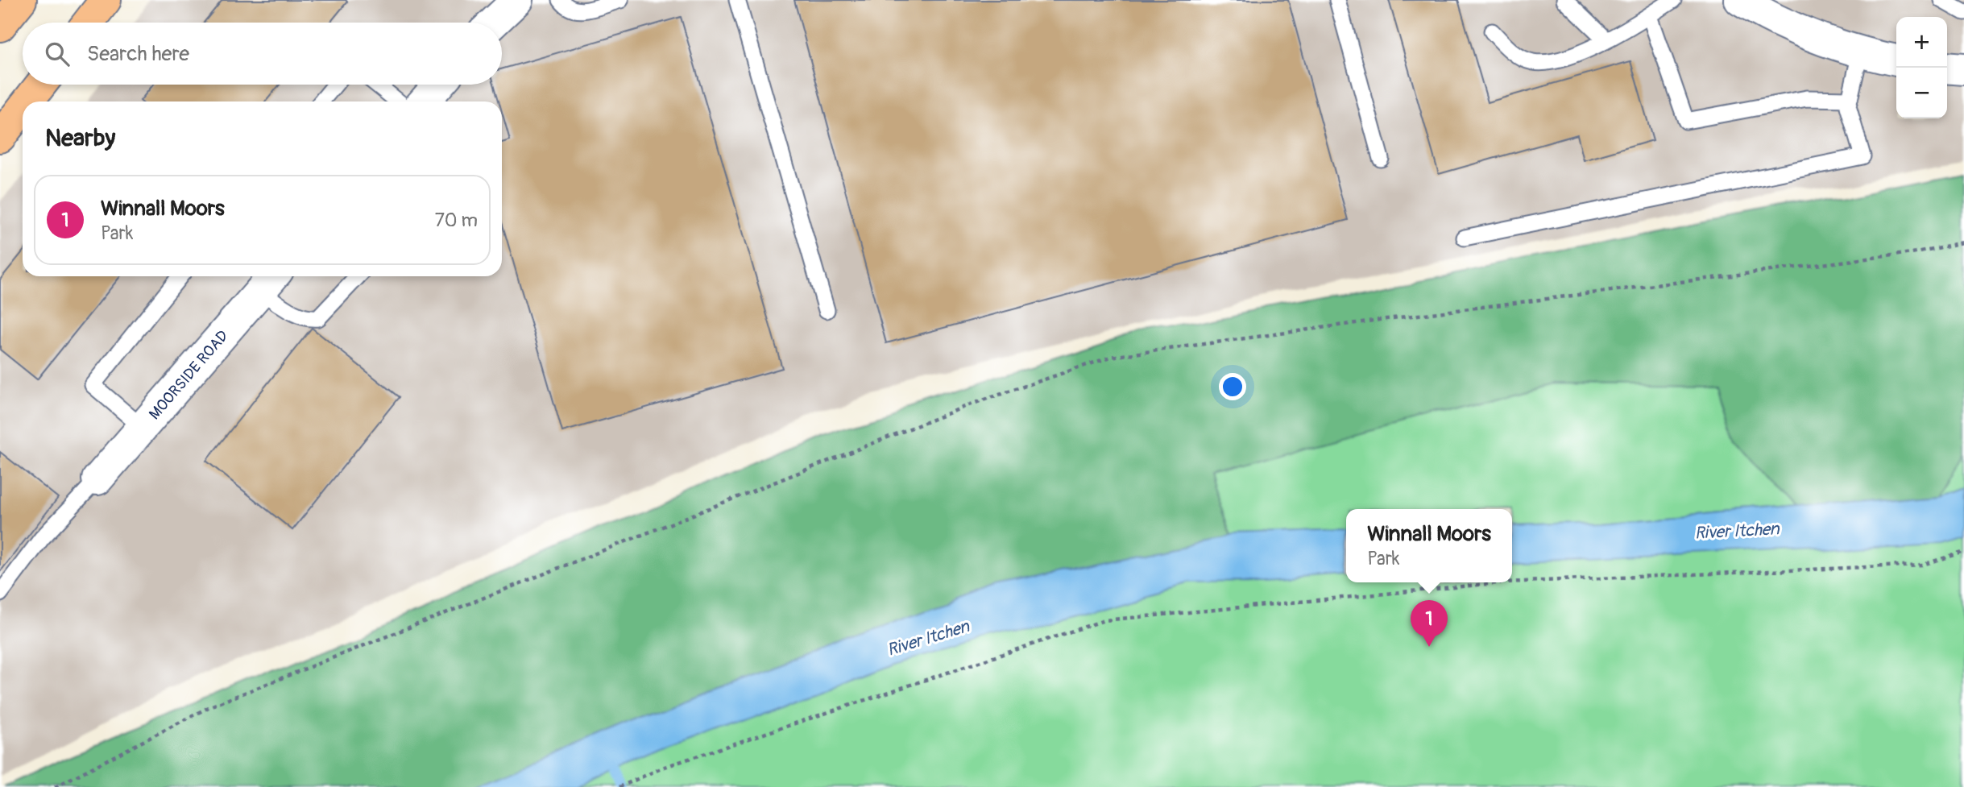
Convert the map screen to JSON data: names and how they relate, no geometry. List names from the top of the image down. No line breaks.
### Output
{"streets":{"street":["MOORSIDE ROAD"]},"water":["River Itchen"],"page":{"map_buttons":["+","−"],"search":"Search here","heading":"Nearby","list":[{"mark":"1","name":"Winnall Moors","note":"Park","value":"70 m"}],"popup":["Winnall Moors","Park"],"pins":"1"}}
